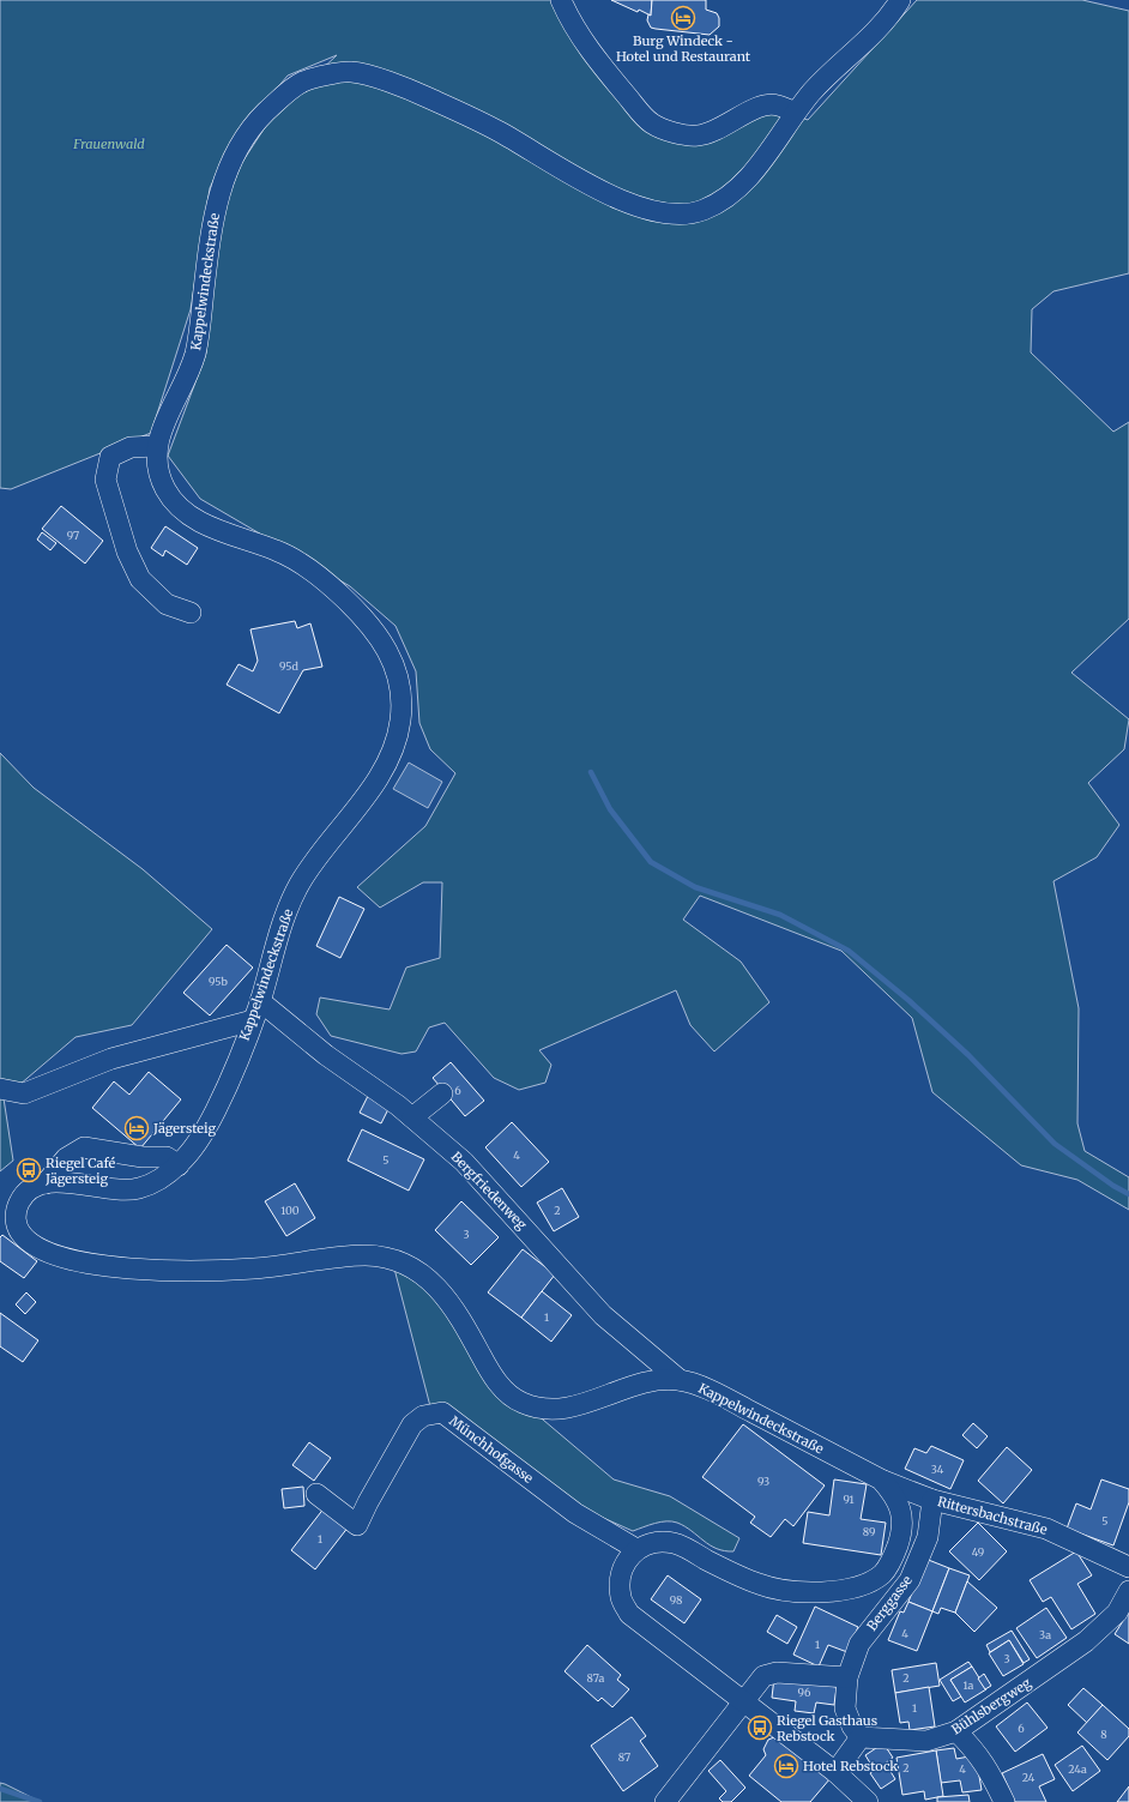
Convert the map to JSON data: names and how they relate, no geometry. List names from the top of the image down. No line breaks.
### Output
{"streets":{"street":["Kappelwindeckstraße","Bergfriedenweg","Münchhofgasse","Rittersbachstraße","Berggasse","Bühlsbergweg"]},"crossings":[["Kappelwindeckstraße","Bergfriedenweg"],["Kappelwindeckstraße","Münchhofgasse"],["Kappelwindeckstraße","Rittersbachstraße"],["Rittersbachstraße","Berggasse"],["Berggasse","Bühlsbergweg"]],"parks":["Frauenwald"],"places":{"hotel":["Burg Windeck - Hotel und Restaurant","Jägersteig","Hotel Rebstock"],"bus stop":["Riegel Café Jägersteig","Riegel Gasthaus Rebstock"]},"house_numbers":["97","95d","95b","6","4","5","100","2","3","1","34","93","91","5","89","1","49","98","4","3a","1","3","87a","2","1a","96","1","6","8","87","2","4","24a","24"]}
